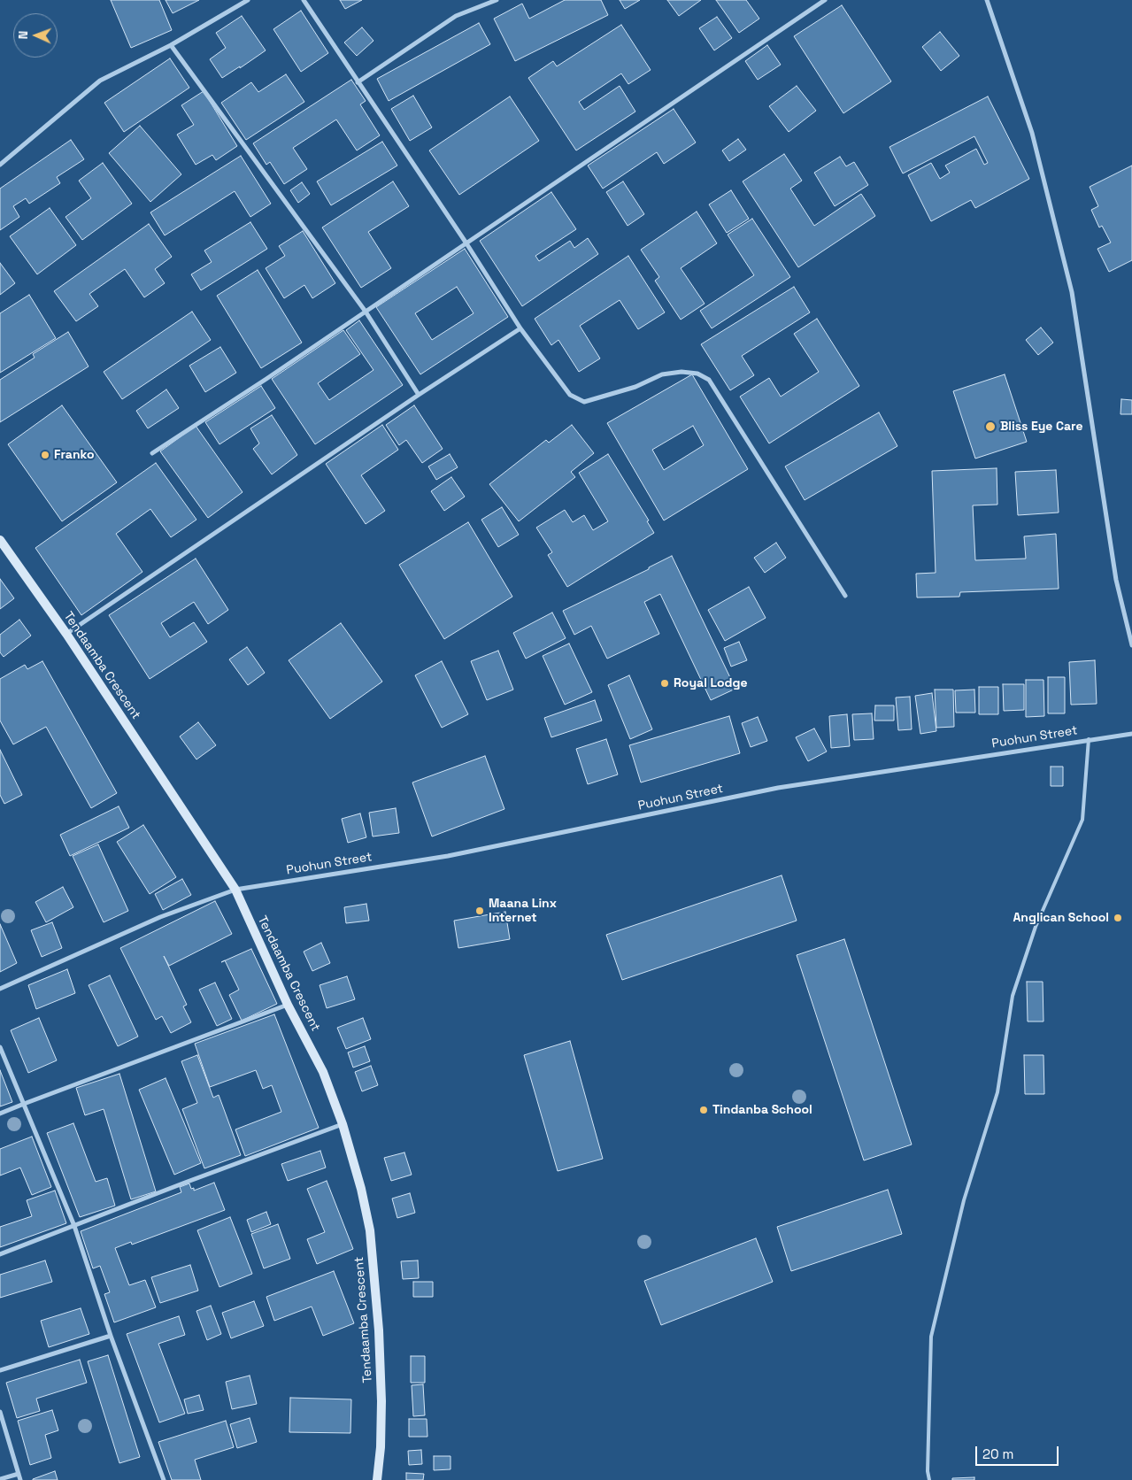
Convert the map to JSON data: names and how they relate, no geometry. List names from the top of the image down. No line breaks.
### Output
{"streets":{"street":["Tendaamba Crescent","Puohun Street"]},"crossings":[["Tendaamba Crescent","Puohun Street"]],"places":["Bliss Eye Care","Franko","Royal Lodge","Maana Linx Internet","Anglican School","Tindanba School"],"scale_bar":"20 m","north":"left"}
